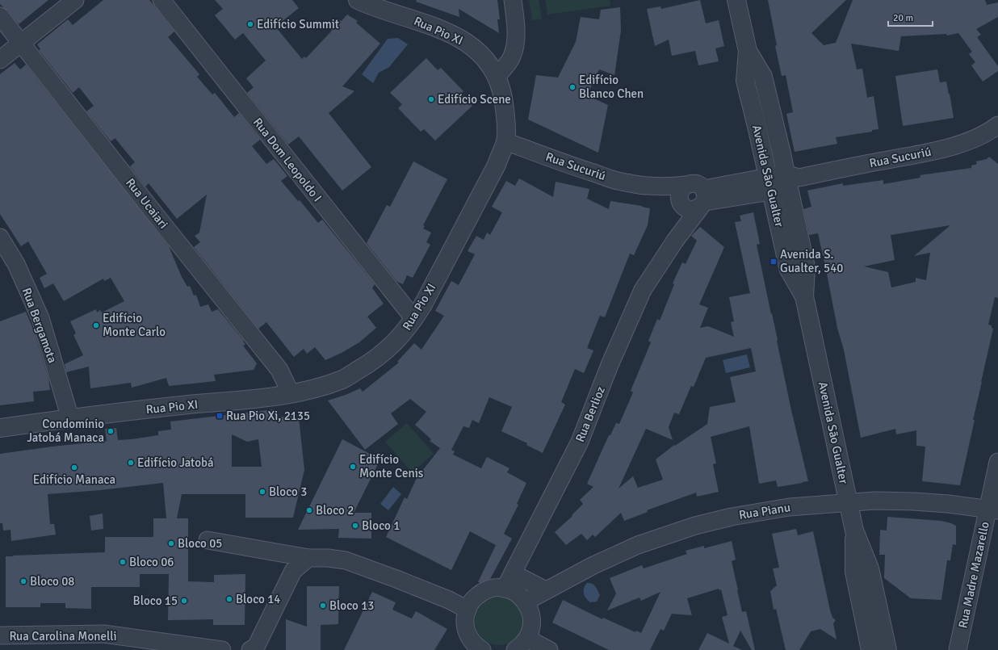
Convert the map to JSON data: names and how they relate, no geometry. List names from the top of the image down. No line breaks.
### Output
{"streets":{"street":["Rua Pio XI","Rua Sucuriú","Rua Dom Leopoldo I","Avenida São Gualter","Rua Ucaiari","Rua Bergamota","Rua Berlioz","Rua Pianu","Rua Madre Mazarello","Rua Carolina Monelli"]},"crossings":[["Rua Pio XI","Rua Sucuriú"],["Rua Pio XI","Rua Dom Leopoldo I"],["Rua Pio XI","Rua Ucaiari"],["Rua Pio XI","Rua Bergamota"],["Rua Sucuriú","Avenida São Gualter"],["Rua Sucuriú","Rua Berlioz"],["Avenida São Gualter","Rua Pianu"],["Rua Pianu","Rua Madre Mazarello"]],"places":{"other":["Edifício Summit","Edifício Blanco Chen","Edifício Scene","Edifício Monte Carlo","Condomínio Jatobá Manaca","Edifício Jatobá","Edifício Monte Cenis","Edifício Manaca","Bloco 3","Bloco 2","Bloco 1","Bloco 05","Bloco 06","Bloco 08","Bloco 14","Bloco 15","Bloco 13"],"transit":["Avenida S. Gualter, 540","Rua Pio Xi, 2135"]},"scale_bar":"20 m"}
